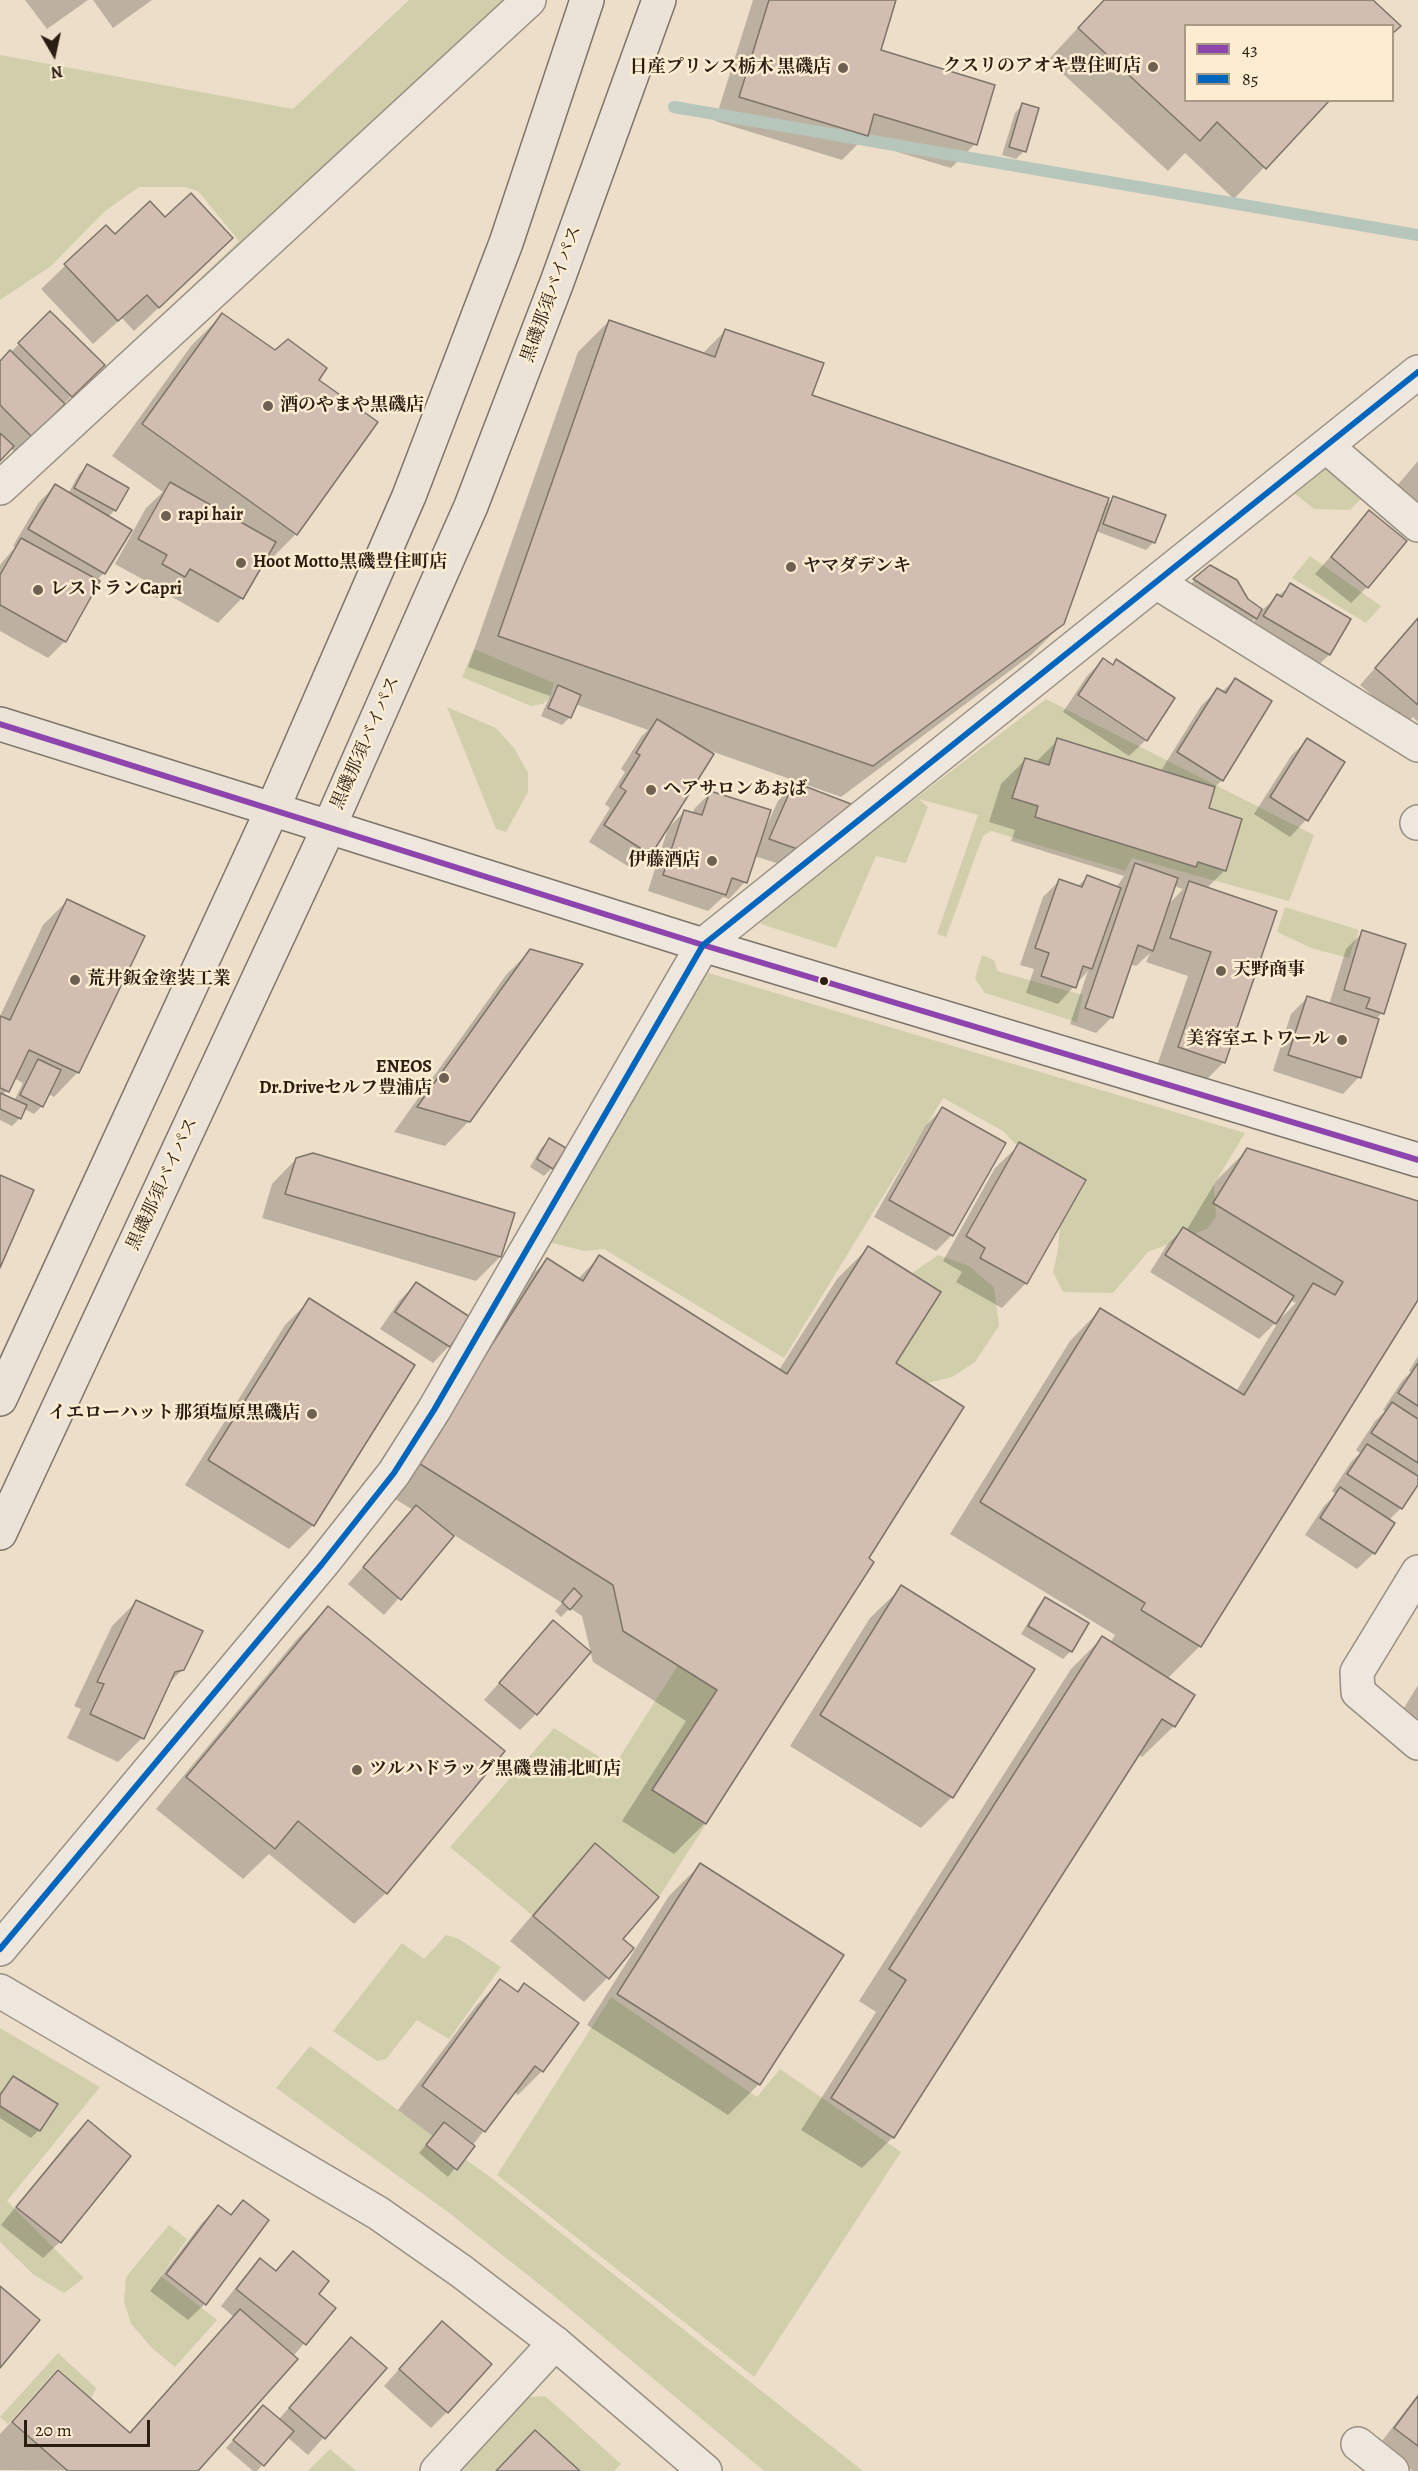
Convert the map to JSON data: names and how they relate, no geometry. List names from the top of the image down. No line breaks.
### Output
{"streets":{"main road":["黒磯那須バイパス"]},"places":["クスリのアオキ豊住町店","日産プリンス栃木 黒磯店","酒のやまや黒磯店","rapi hair","Hoot Motto黒磯豊住町店","ヤマダデンキ","レストランCapri","ヘアサロンあおば","伊藤酒店","天野商事","荒井鈑金塗装工業","美容室エトワール","ENEOS Dr.Driveセルフ豊浦店","イエローハット那須塩原黒磯店","ツルハドラッグ黒磯豊浦北町店"],"lines":["transit line 85","transit line 43"],"legend":["43","85"],"scale_bar":"20 m","north":"bottom"}
